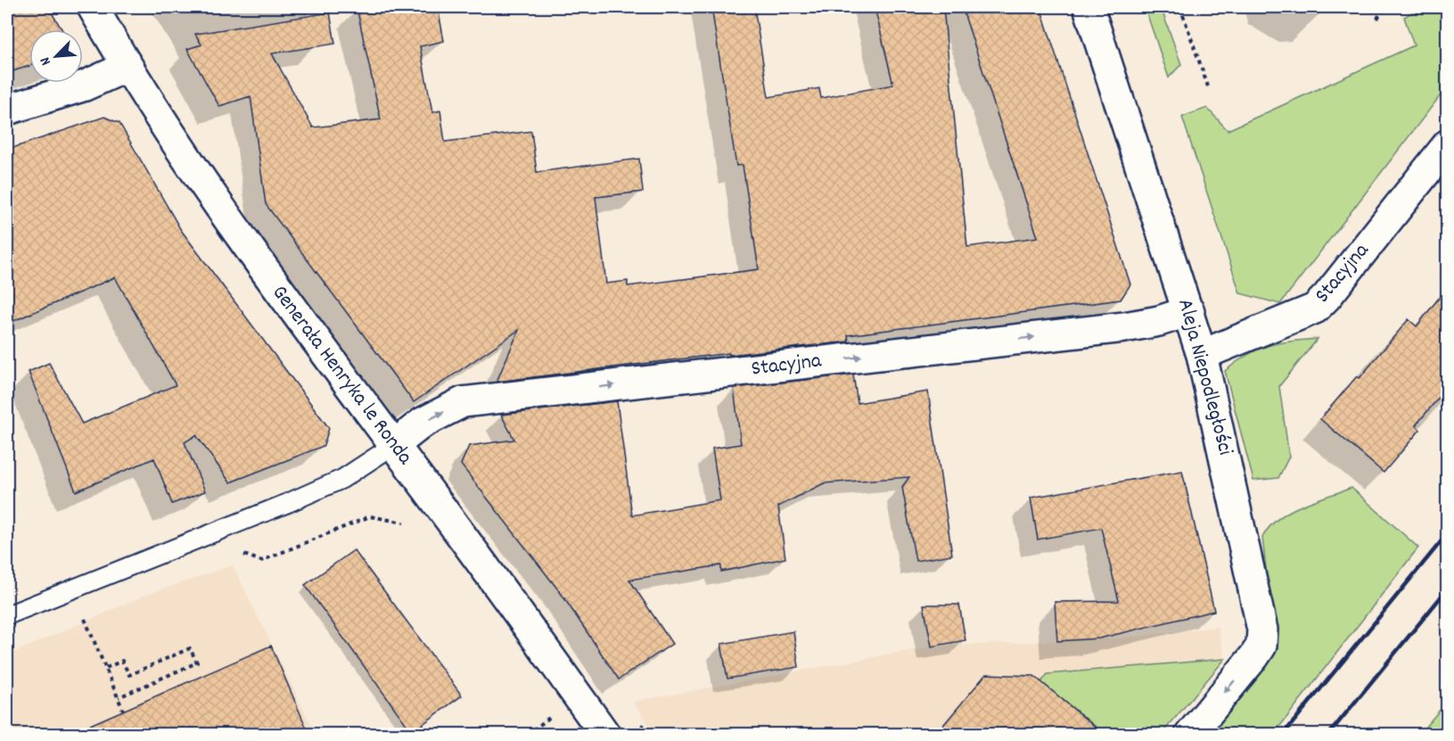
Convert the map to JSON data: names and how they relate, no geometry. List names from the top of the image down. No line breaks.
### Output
{"streets":{"street":["Stacyjna","Generała Henryka le Ronda","Aleja Niepodległości"]},"crossings":[["Stacyjna","Generała Henryka le Ronda"],["Stacyjna","Aleja Niepodległości"]],"one_way":["Stacyjna","Aleja Niepodległości"],"north":"bottom left"}
